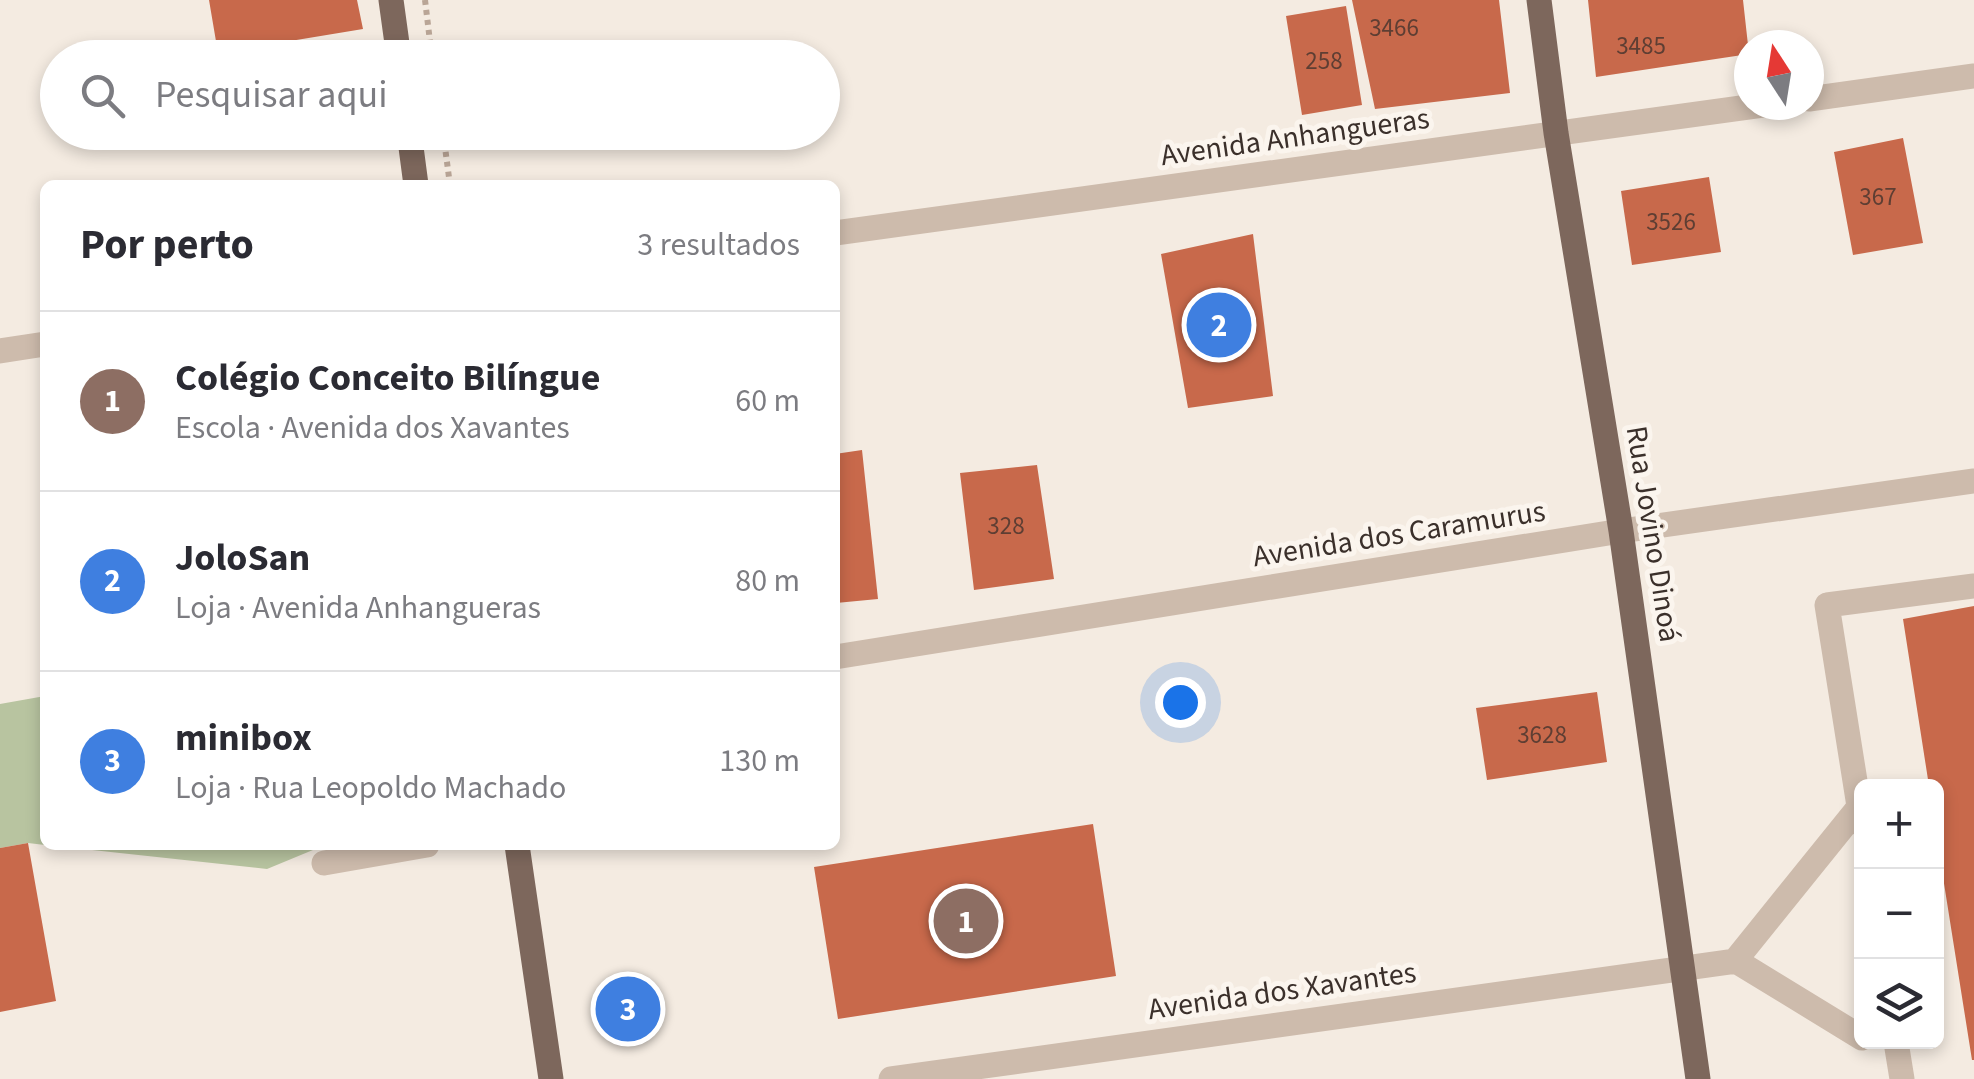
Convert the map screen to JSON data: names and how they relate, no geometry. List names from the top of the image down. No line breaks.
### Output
{"streets":{"main road":["Rua Jovino Dinoá"],"street":["Avenida Anhangueras","Avenida dos Caramurus","Avenida dos Xavantes"]},"crossings":[["Avenida Anhangueras","Rua Jovino Dinoá"],["Avenida dos Caramurus","Rua Jovino Dinoá"],["Rua Jovino Dinoá","Avenida dos Xavantes"]],"house_numbers":["3466","3485","258","367","3526","328","3628"],"north":"top","page":{"search":"Pesquisar aqui","heading":["Por perto","3 resultados"],"pins":["2","1","3"],"list":[{"mark":"1","name":"Colégio Conceito Bilíngue","note":"Escola · Avenida dos Xavantes","value":"60 m"},{"mark":"2","name":"JoloSan","note":"Loja · Avenida Anhangueras","value":"80 m"},{"mark":"3","name":"minibox","note":"Loja · Rua Leopoldo Machado","value":"130 m"}],"map_buttons":["+","−"]}}
